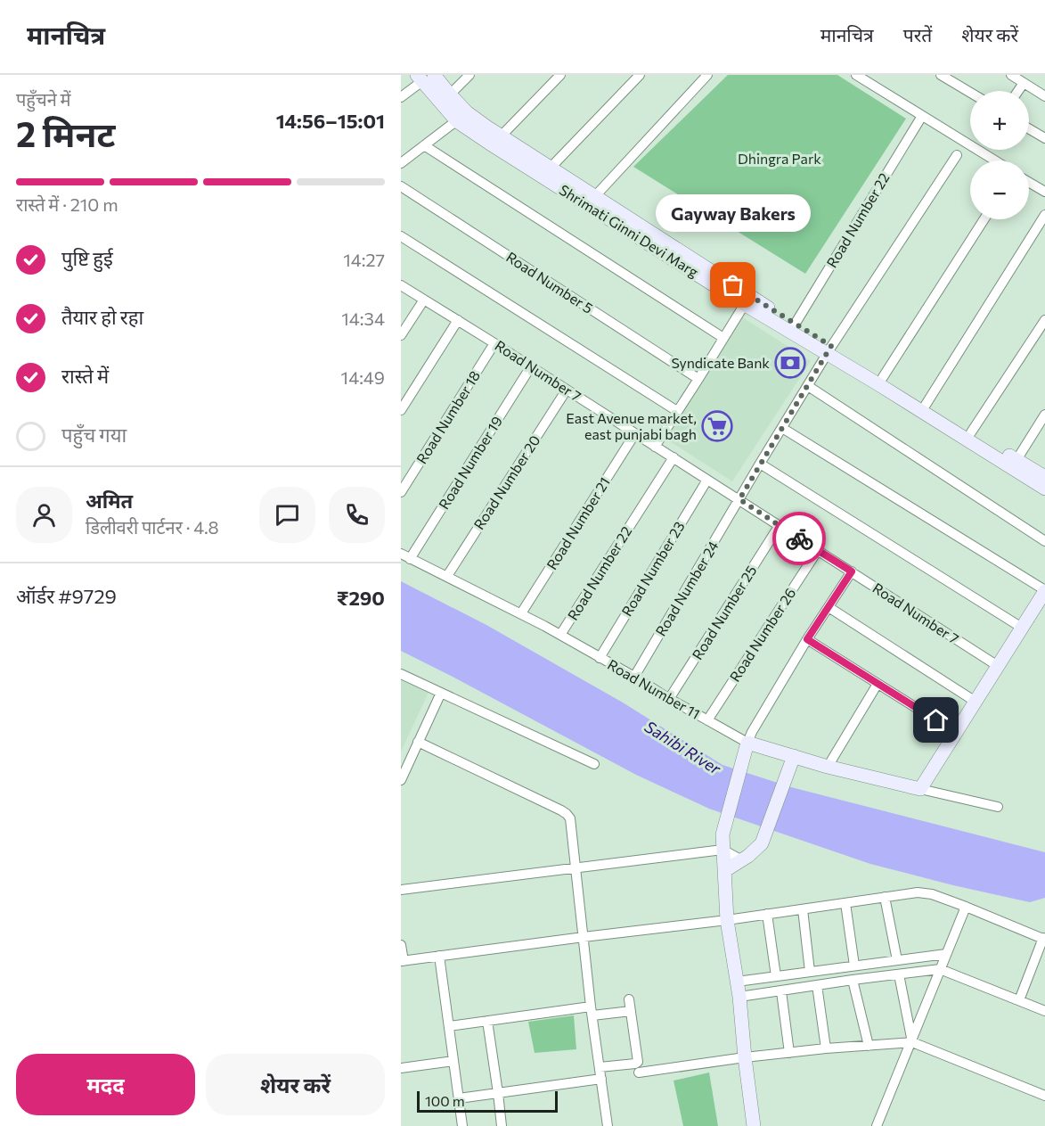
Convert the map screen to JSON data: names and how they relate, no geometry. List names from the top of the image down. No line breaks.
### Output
{"streets":{"street":["Road Number 22","Shrimati Ginni Devi Marg","Road Number 5","Road Number 7","Road Number 18","Road Number 19","Road Number 20","Road Number 21","Road Number 23","Road Number 24","Road Number 25","Road Number 26","Road Number 11"]},"crossings":[["Road Number 22","Shrimati Ginni Devi Marg"],["Road Number 22","Road Number 7"],["Road Number 22","Road Number 11"],["Shrimati Ginni Devi Marg","Road Number 24"],["Road Number 7","Road Number 18"],["Road Number 7","Road Number 19"],["Road Number 7","Road Number 20"],["Road Number 7","Road Number 21"],["Road Number 7","Road Number 23"],["Road Number 7","Road Number 24"],["Road Number 7","Road Number 25"],["Road Number 7","Road Number 26"],["Road Number 19","Road Number 11"],["Road Number 20","Road Number 11"],["Road Number 21","Road Number 11"],["Road Number 23","Road Number 11"],["Road Number 24","Road Number 11"],["Road Number 25","Road Number 11"],["Road Number 26","Road Number 11"]],"water":["Sahibi River"],"parks":["Dhingra Park"],"places":{"other":["Gayway Bakers"],"bank":["Syndicate Bank"],"supermarket":["East Avenue market, east punjabi bagh"]},"scale_bar":"100 m","page":{"header":"मानचित्र","nav":["मानचित्र","परतें","शेयर करें"],"heading":["2 मिनट","पहुँचने में","14:56–15:01"],"panel":["अमित","डिलीवरी पार्टनर · 4.8","ऑर्डर #9729","₹290"],"map_buttons":["+","−"],"bar":"रास्ते में · 210 m","bubble":"Gayway Bakers","list":[["पुष्टि हुई","14:27"],["तैयार हो रहा","14:34"],["रास्ते में","14:49"],"पहुँच गया"],"buttons":["मदद","शेयर करें"],"scale":"100 m"}}
